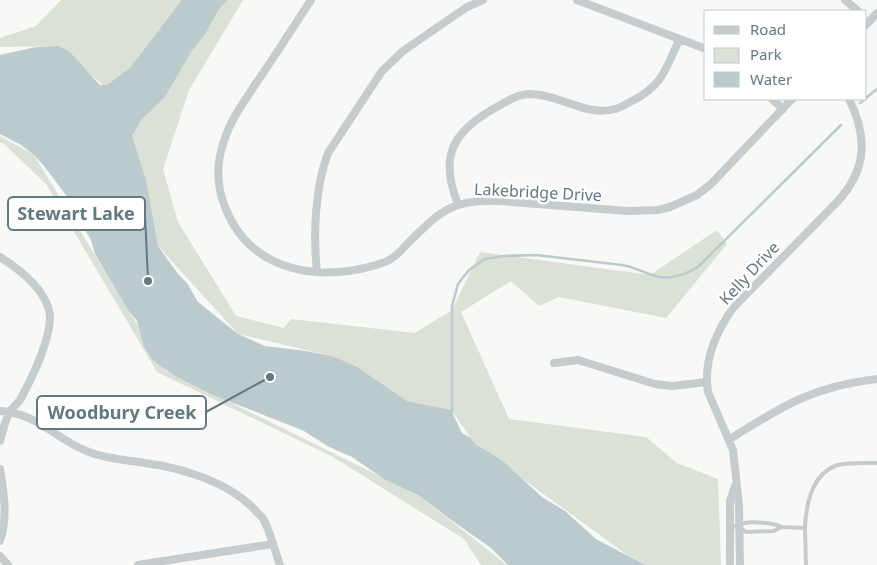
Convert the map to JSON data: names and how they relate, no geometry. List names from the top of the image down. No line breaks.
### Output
{"streets":{"street":["Lakebridge Drive","Kelly Drive"]},"places":["Stewart Lake","Woodbury Creek"],"legend":["Road","Park","Water"]}
